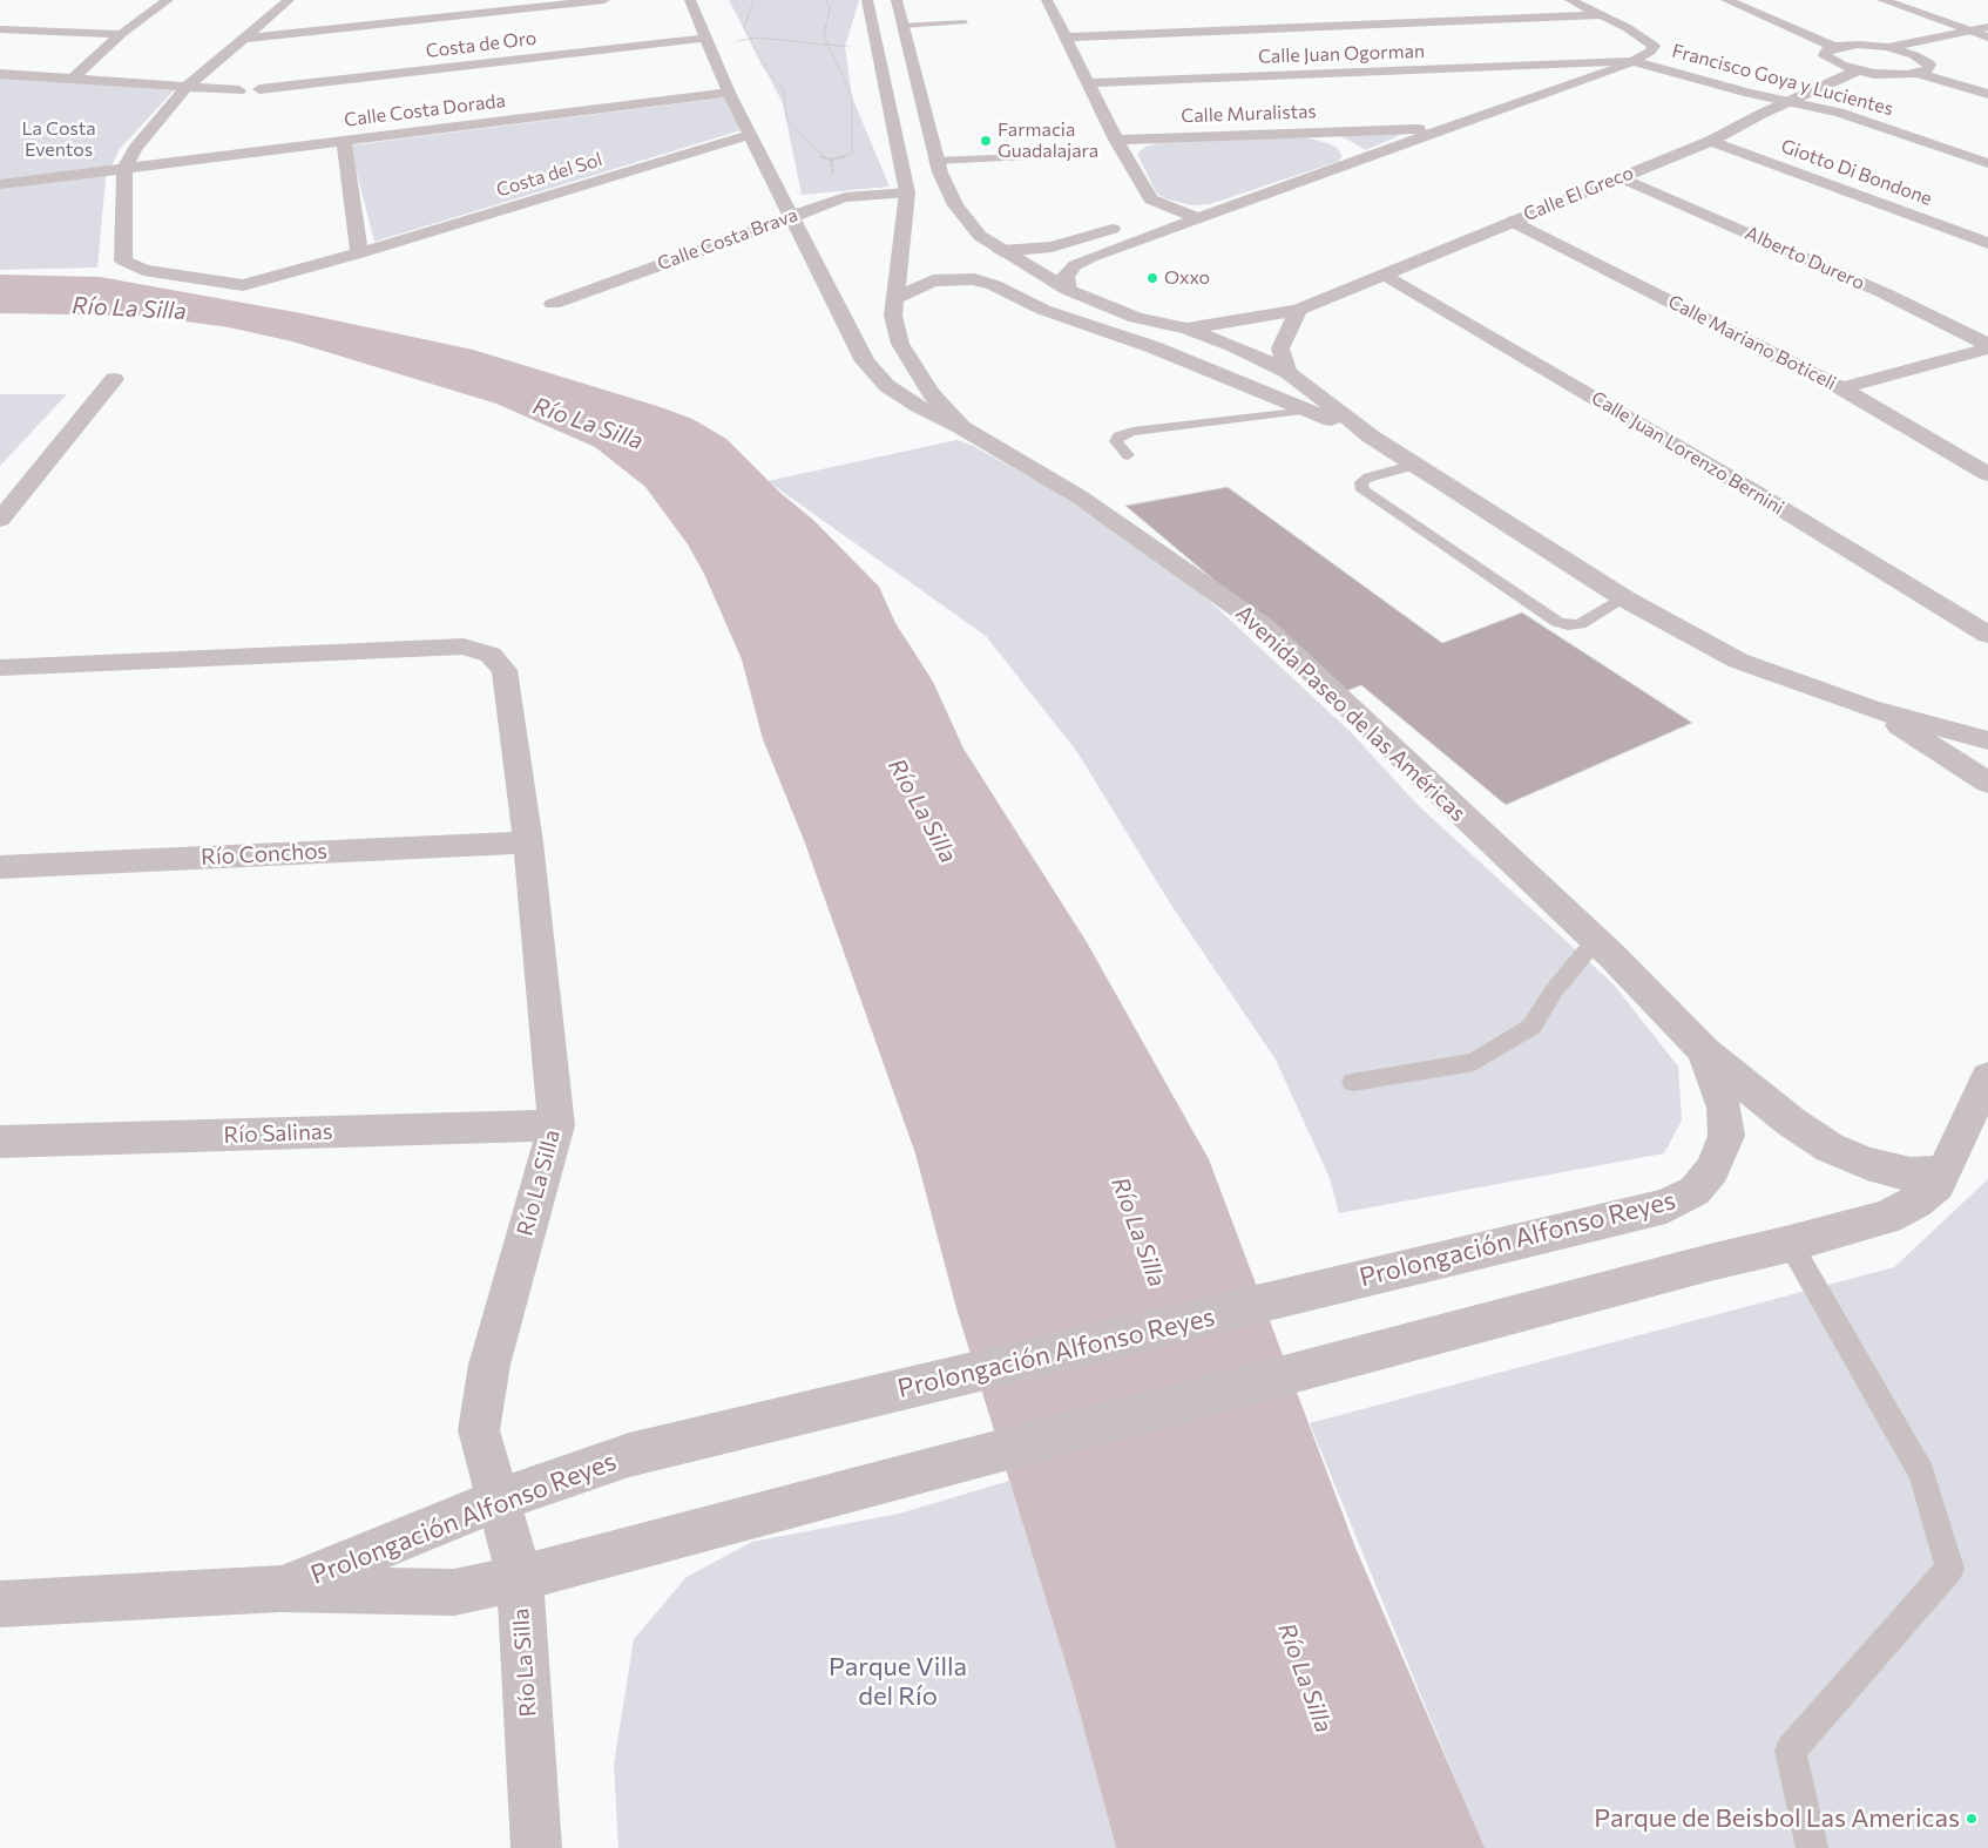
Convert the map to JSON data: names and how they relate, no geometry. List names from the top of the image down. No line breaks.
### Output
{"streets":{"street":["Costa de Oro","Calle Juan Ogorman","Francisco Goya y Lucientes","Calle Costa Dorada","Calle Muralistas","Giotto Di Bondone","Costa del Sol","Calle El Greco","Calle Costa Brava","Alberto Durero","Calle Mariano Boticeli","Calle Juan Lorenzo Bernini","Avenida Paseo de las Américas","Río Conchos","Río Salinas","Río La Silla","Prolongación Alfonso Reyes"]},"crossings":[["Calle Juan Ogorman","Francisco Goya y Lucientes"],["Calle Juan Ogorman","Calle Muralistas"],["Francisco Goya y Lucientes","Calle Muralistas"],["Francisco Goya y Lucientes","Calle El Greco"],["Calle Costa Dorada","Costa del Sol"],["Giotto Di Bondone","Calle El Greco"],["Calle El Greco","Alberto Durero"],["Calle El Greco","Calle Mariano Boticeli"],["Calle El Greco","Calle Juan Lorenzo Bernini"],["Calle Costa Brava","Avenida Paseo de las Américas"],["Avenida Paseo de las Américas","Prolongación Alfonso Reyes"],["Río Conchos","Río La Silla"],["Río Salinas","Río La Silla"],["Río La Silla","Prolongación Alfonso Reyes"]],"water":["Río La Silla"],"parks":["La Costa Eventos","Parque Villa del Río"],"places":["Farmacia Guadalajara","Oxxo","Parque de Beisbol Las Americas"]}
